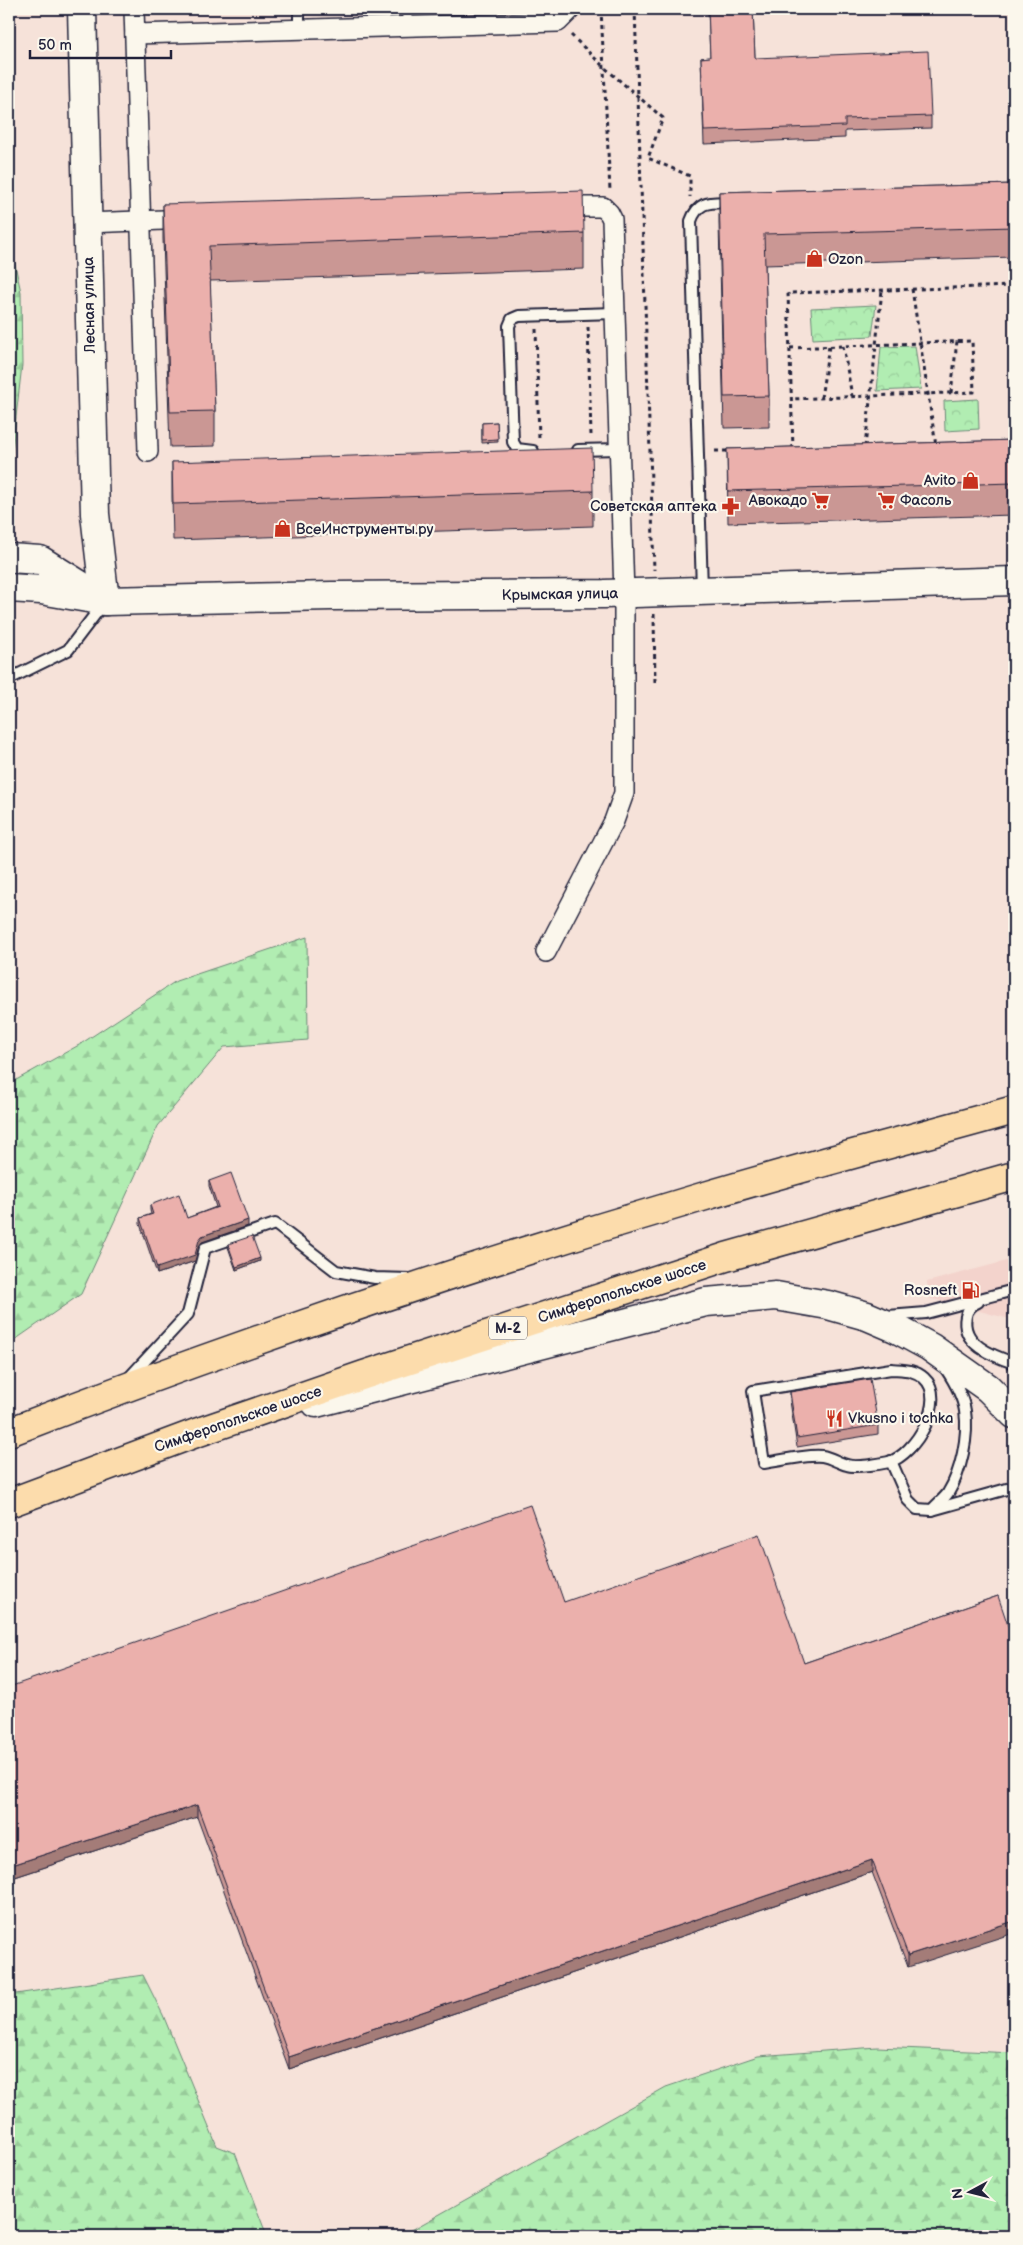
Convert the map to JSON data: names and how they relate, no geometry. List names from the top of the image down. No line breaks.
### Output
{"streets":{"highway":["Симферопольское шоссе","М-2"],"street":["Лесная улица","Крымская улица"]},"crossings":[["Лесная улица","Крымская улица"]],"places":{"shop":["Ozon","Avito","ВсеИнструменты.ру"],"supermarket":["Авокадо","Фасоль"],"pharmacy":["Советская аптека"],"fuel station":["Rosneft"],"restaurant":["Vkusno i tochka"]},"scale_bar":"50 m","north":"left"}
